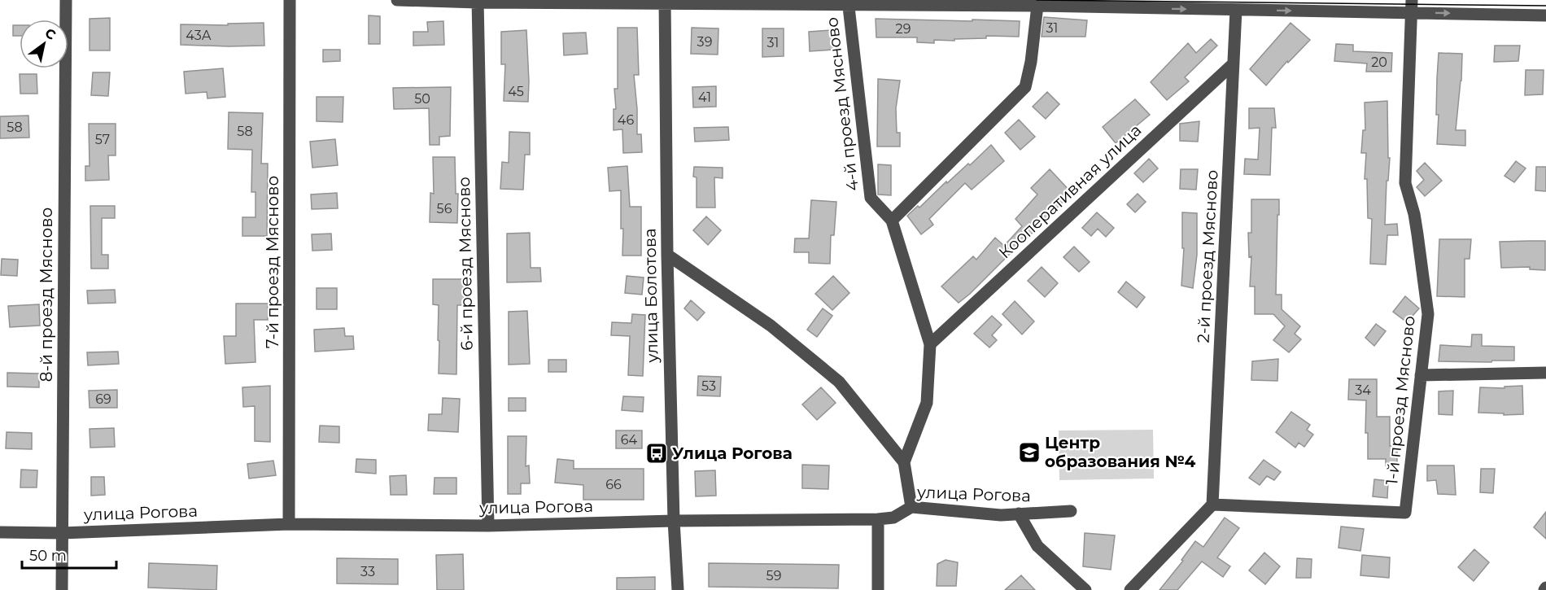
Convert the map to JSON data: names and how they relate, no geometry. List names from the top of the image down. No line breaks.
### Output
{"streets":{"street":["4-й проезд Мясново","Кооперативная улица","2-й проезд Мясново","7-й проезд Мясново","6-й проезд Мясново","8-й проезд Мясново","улица Болотова","1-й проезд Мясново","улица Рогова"]},"crossings":[["4-й проезд Мясново","Кооперативная улица"],["Кооперативная улица","2-й проезд Мясново"],["2-й проезд Мясново","1-й проезд Мясново"],["7-й проезд Мясново","улица Рогова"],["6-й проезд Мясново","улица Рогова"],["8-й проезд Мясново","улица Рогова"],["улица Болотова","улица Рогова"]],"places":{"school or university":["Центр образования №4"],"bus stop":["Улица Рогова"]},"house_numbers":["31","29","43А","39","31","20","45","41","50","46","58","58","57","56","53","34","69","64","66","33","59"],"scale_bar":"50 m","north":"top right"}
